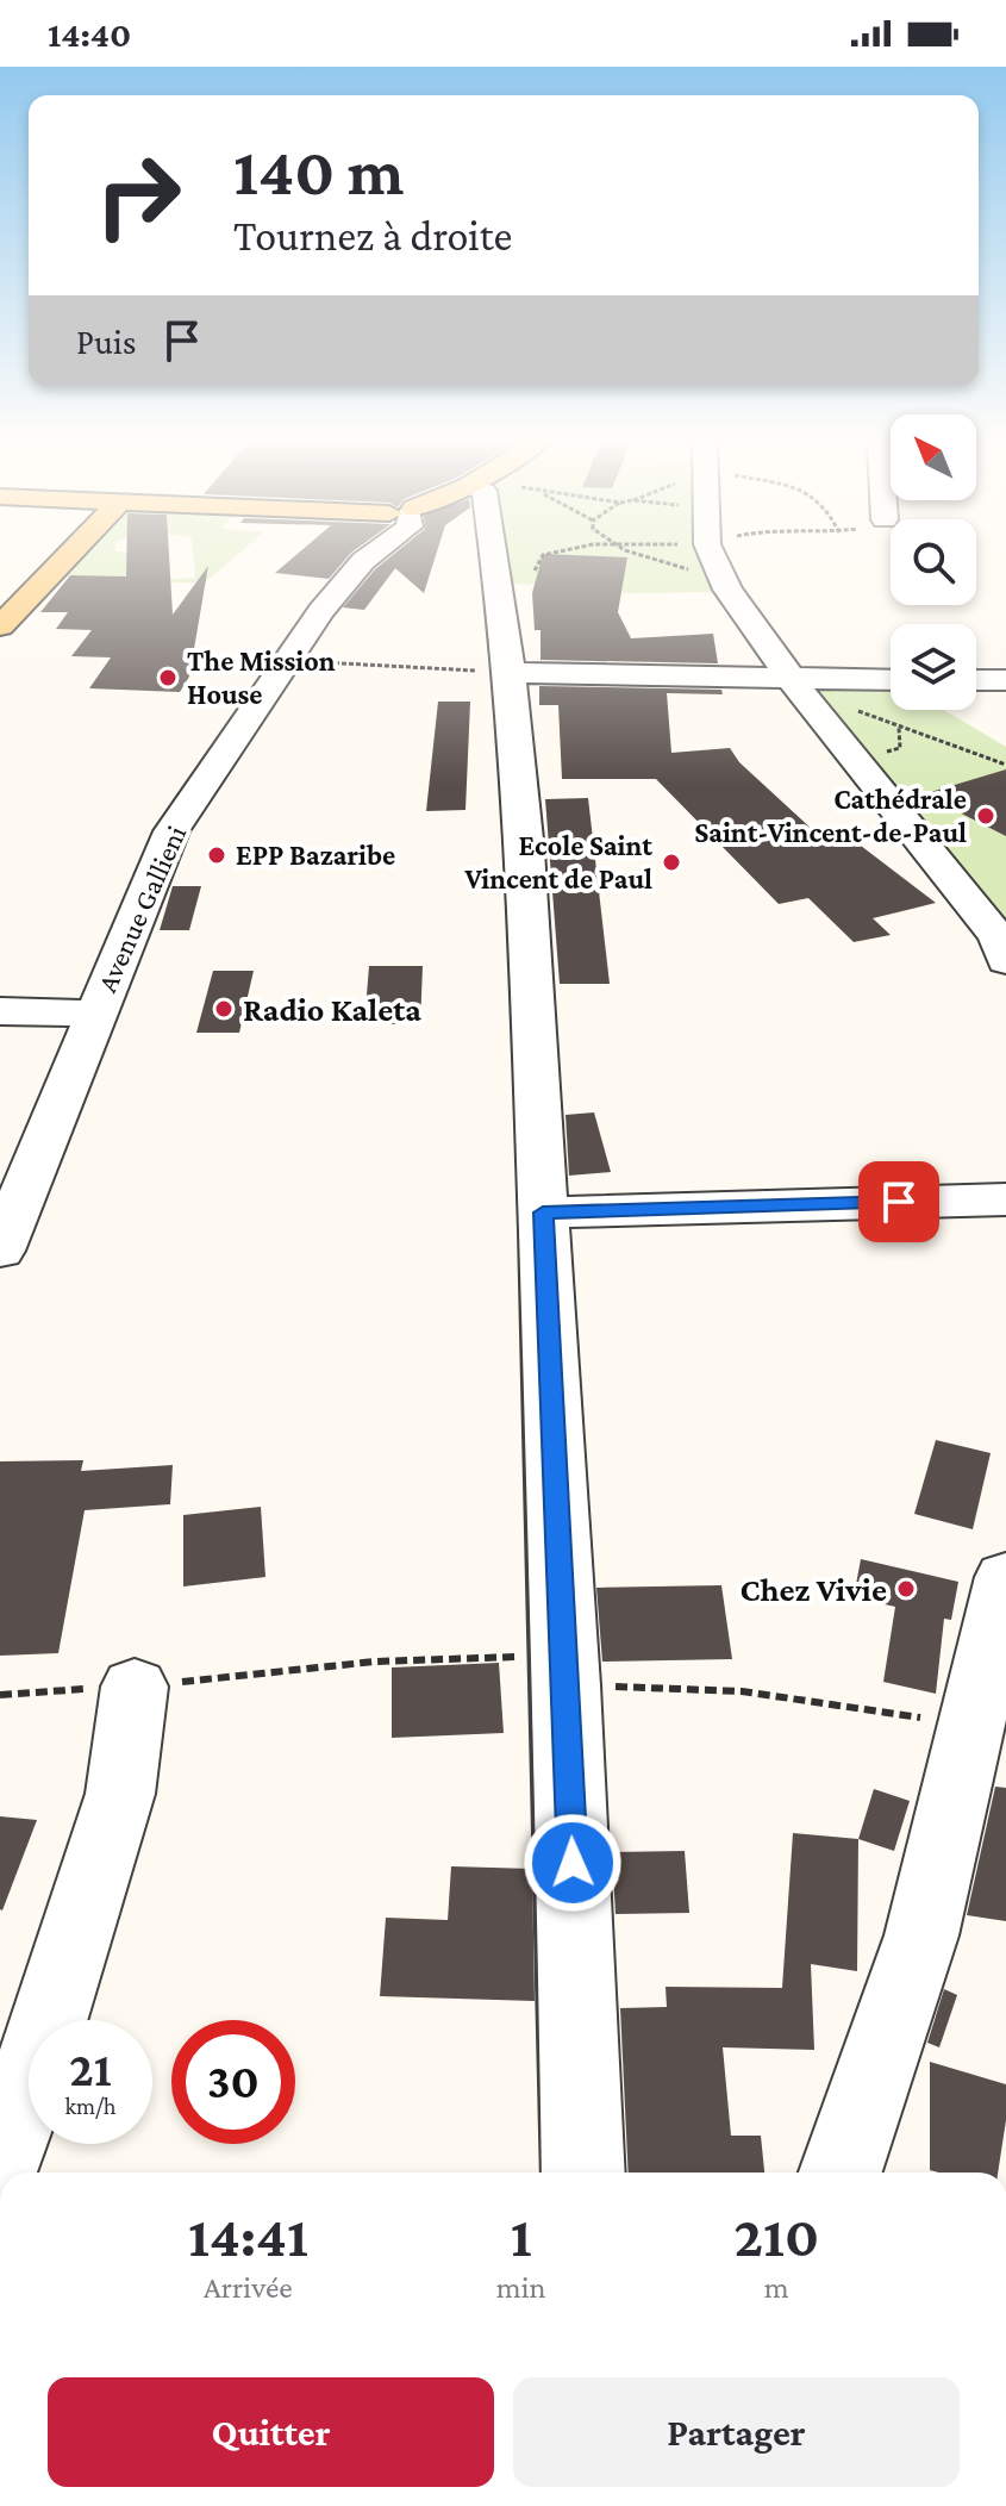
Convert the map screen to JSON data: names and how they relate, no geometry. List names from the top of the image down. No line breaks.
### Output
{"streets":{"street":["Avenue Gallieni"]},"places":["The Mission House","Cathédrale Saint-Vincent-de-Paul","EPP Bazaribe","Ecole Saint Vincent de Paul","Radio Kaleta","Chez Vivie"],"north":"top left","page":{"status":"14:40","turn":["140 m","Tournez à droite"],"then":"Puis","speed":"21 km/h","limit":"30","eta":["14:41","Arrivée","1","min","210","m"],"buttons":["Quitter","Partager"]}}
